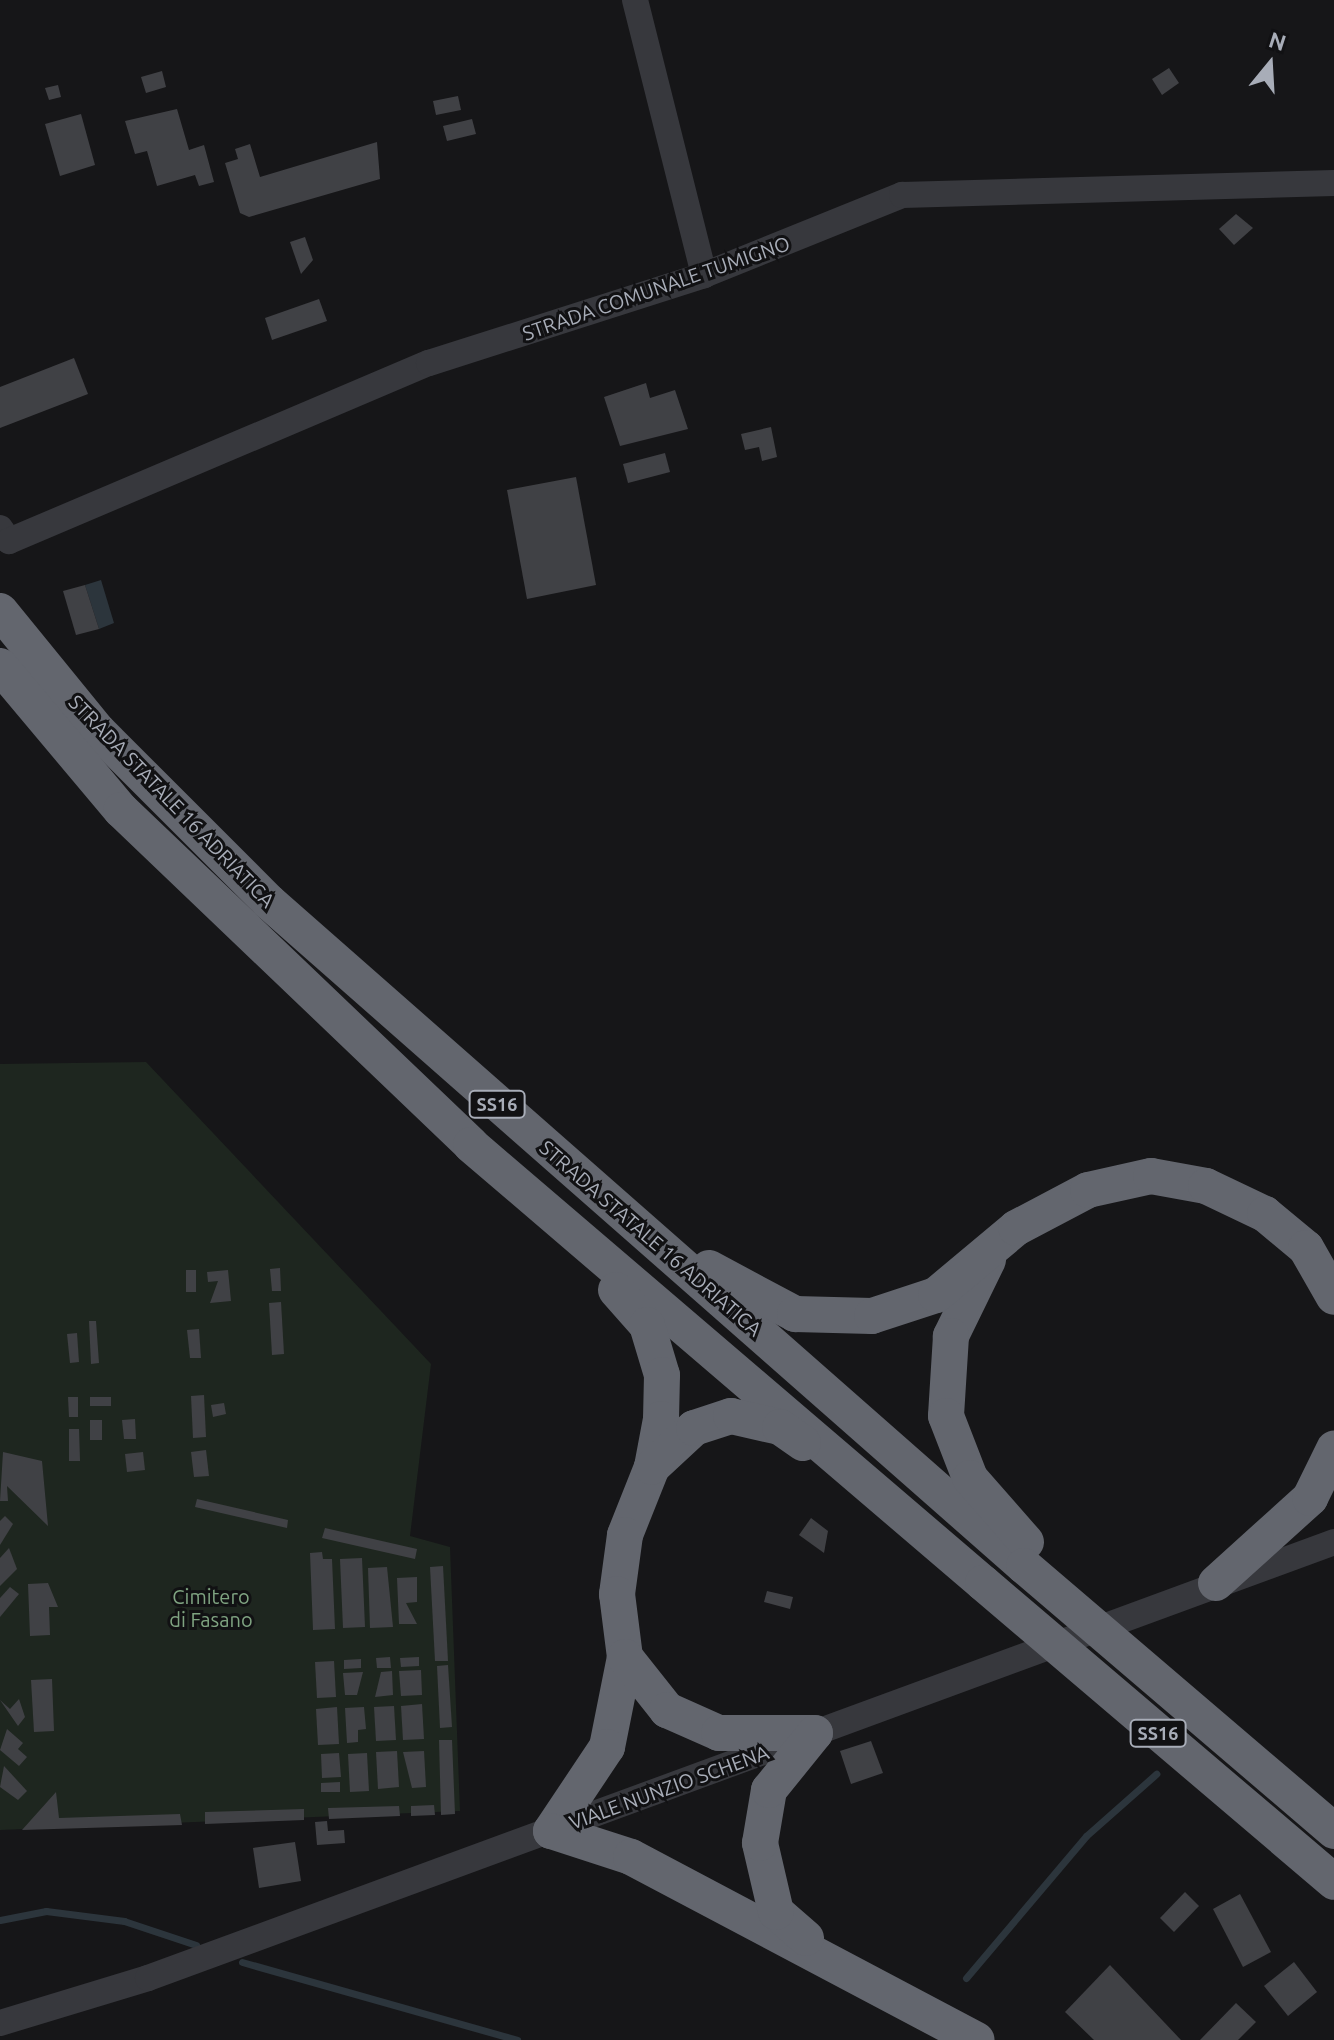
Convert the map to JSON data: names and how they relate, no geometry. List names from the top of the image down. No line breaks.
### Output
{"streets":{"highway":["STRADA STATALE 16 ADRIATICA","SS16"],"street":["STRADA COMUNALE TUMIGNO","VIALE NUNZIO SCHENA"]},"parks":["Cimitero di Fasano"],"north":"top"}
